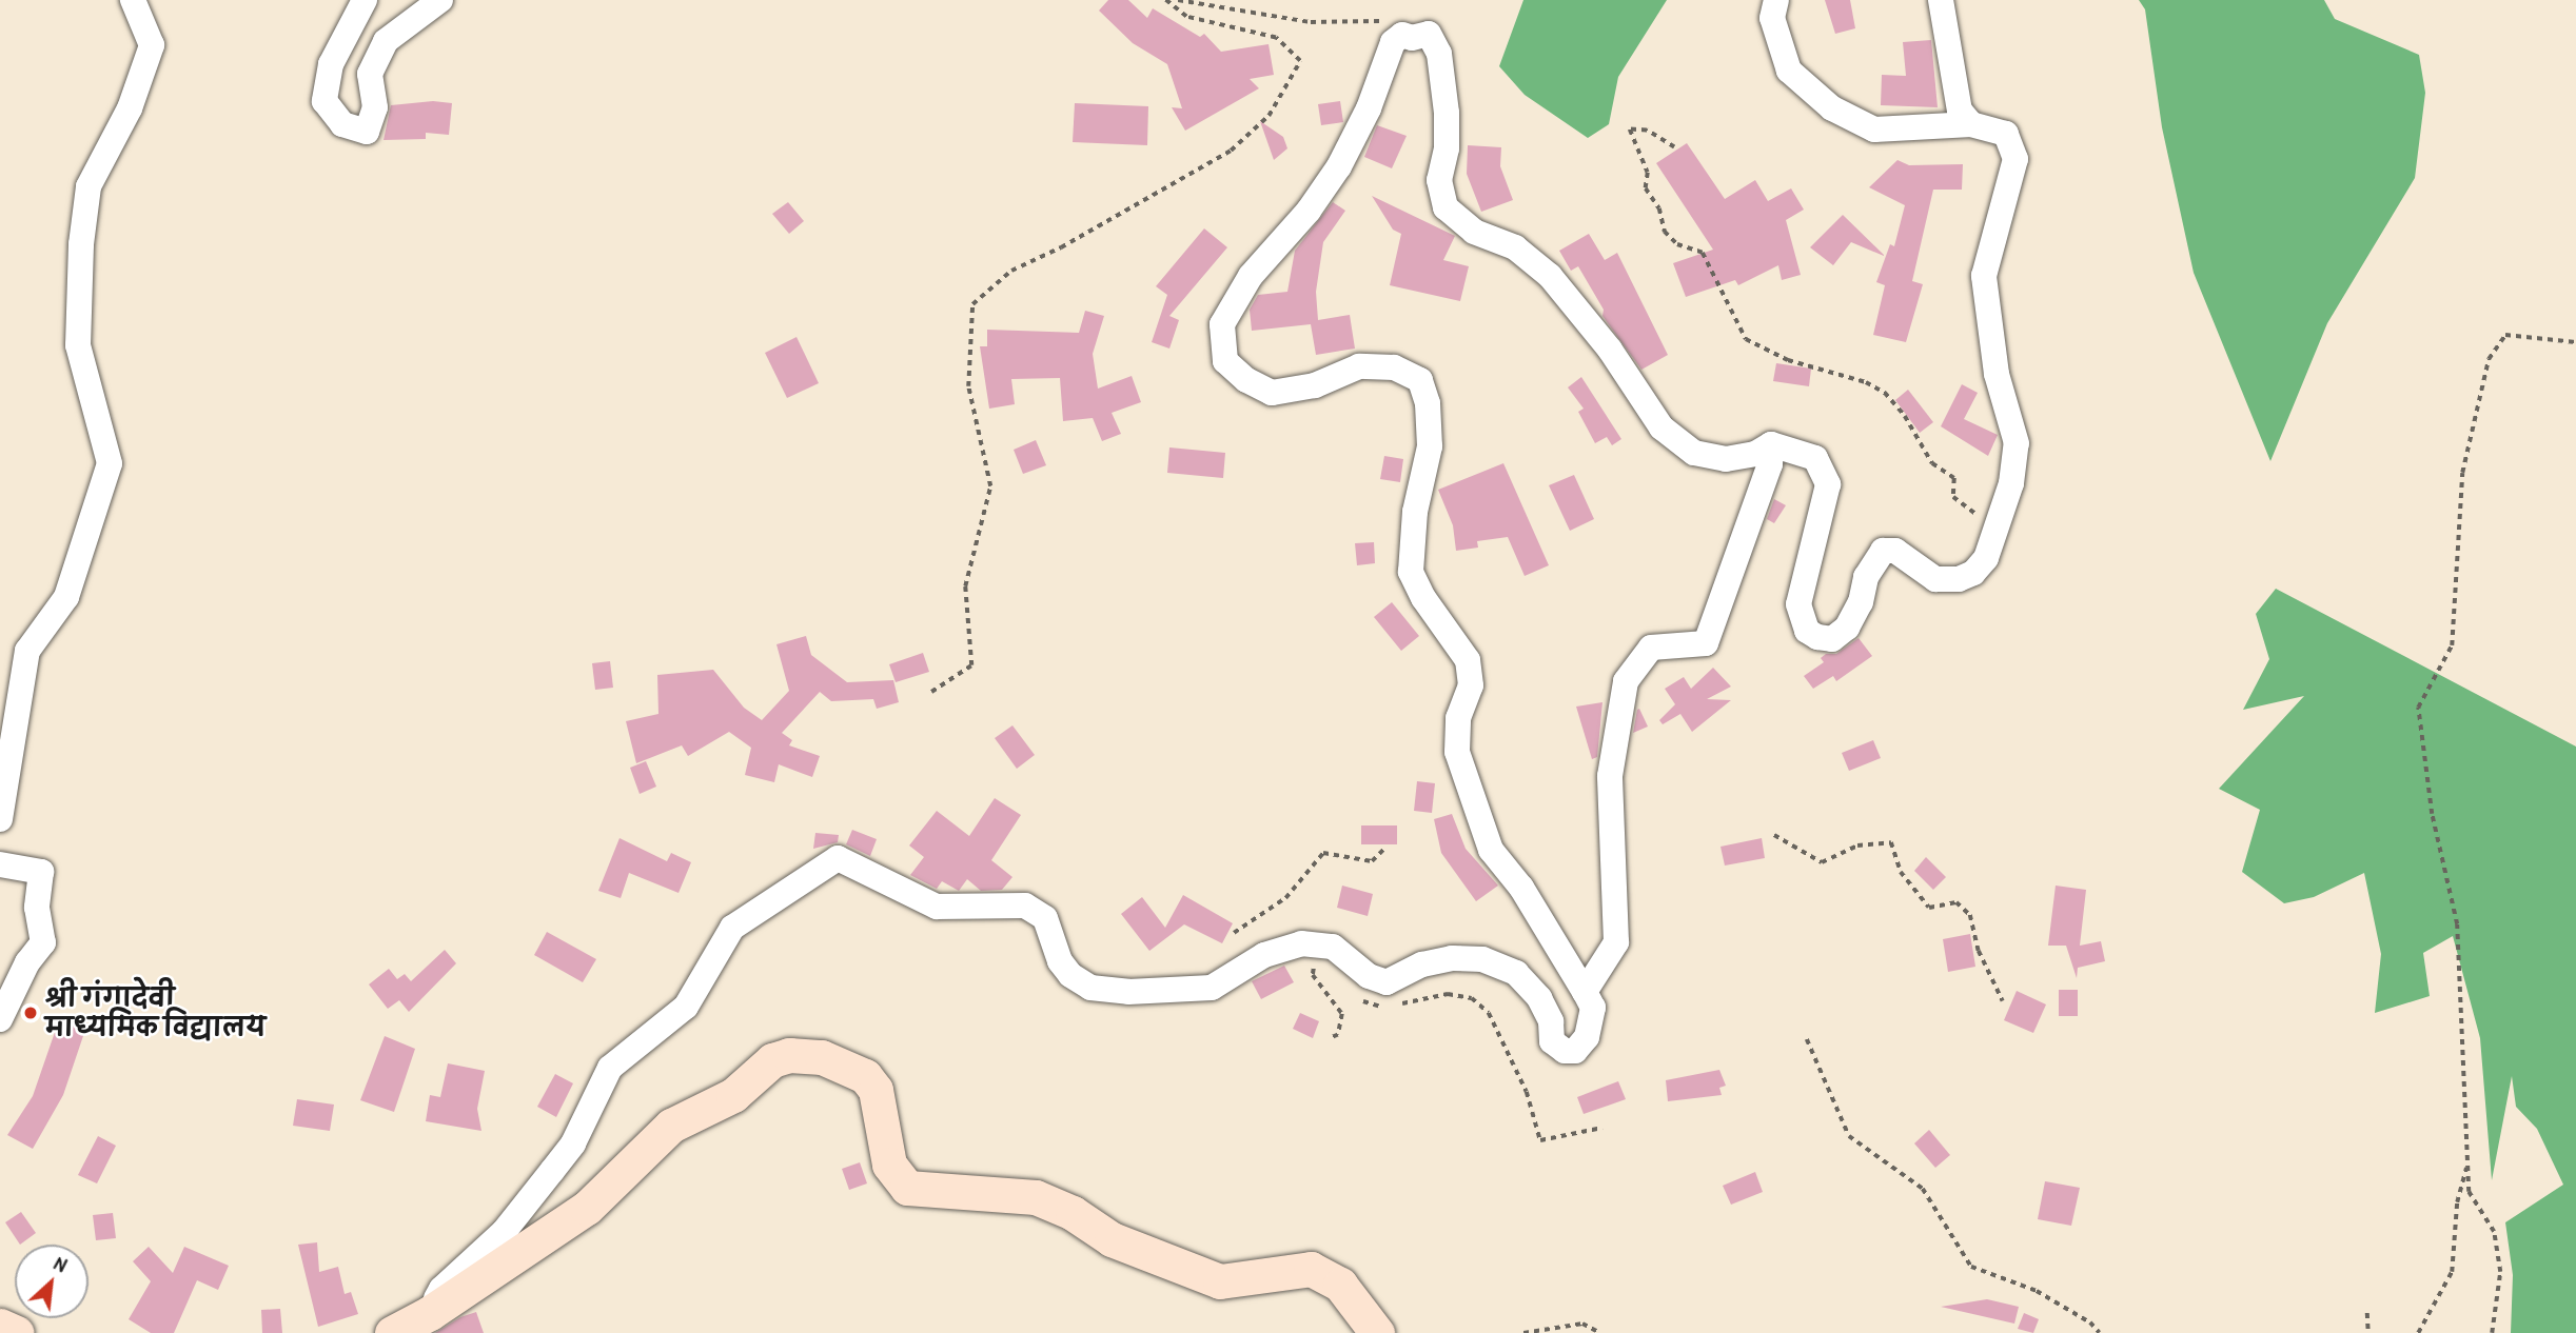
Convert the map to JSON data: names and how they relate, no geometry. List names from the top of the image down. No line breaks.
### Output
{"places":["श्री गंगादेवी माध्यमिक विद्यालय"],"north":"top right"}
